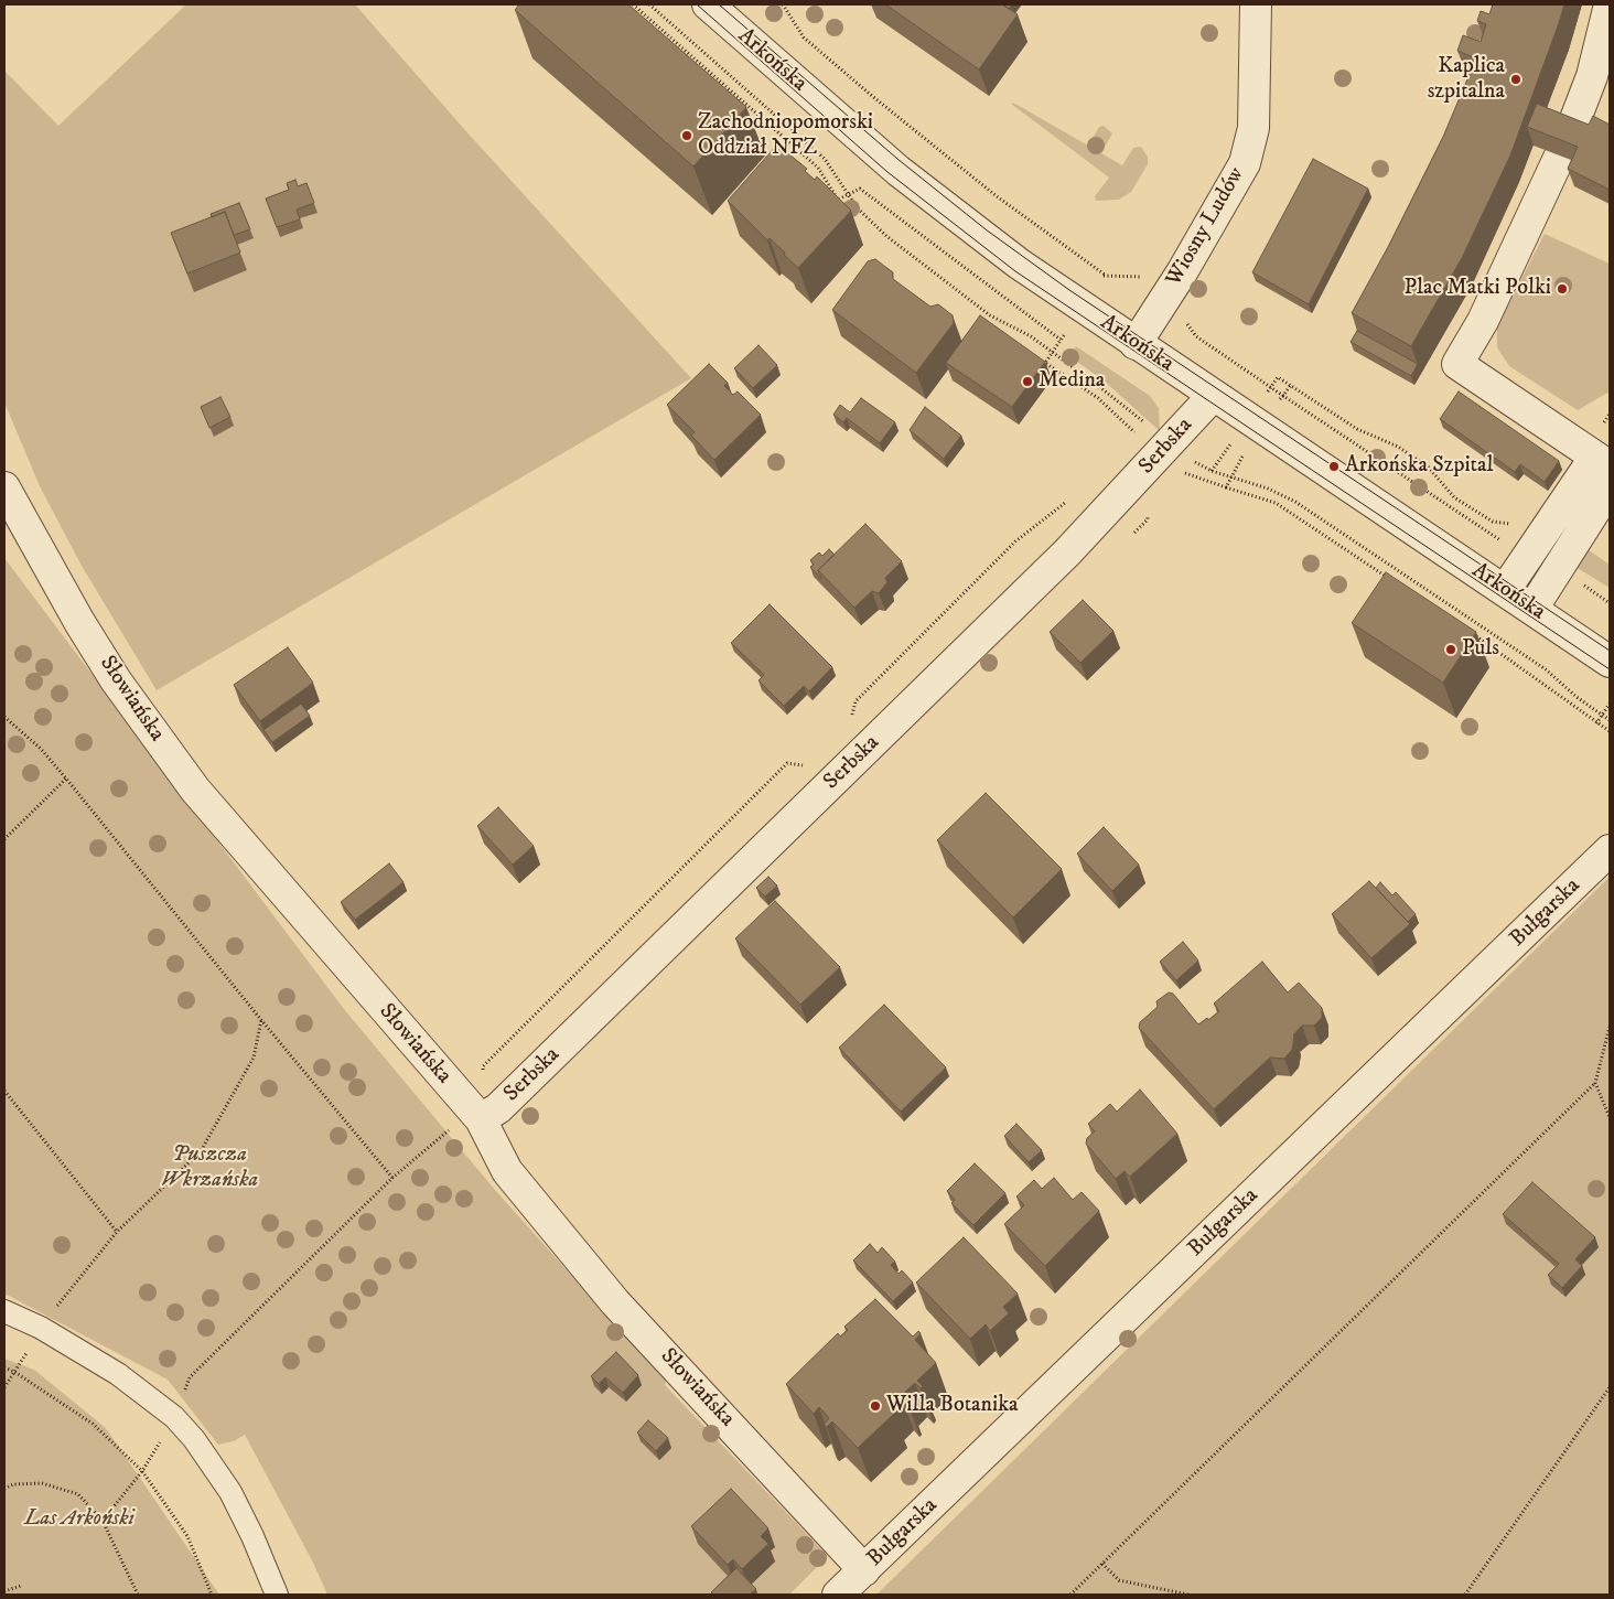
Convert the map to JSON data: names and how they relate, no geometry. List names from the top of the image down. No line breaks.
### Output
{"streets":{"street":["Arkońska","Wiosny Ludów","Serbska","Słowiańska","Bułgarska"]},"crossings":[["Arkońska","Wiosny Ludów"],["Arkońska","Serbska"],["Serbska","Słowiańska"],["Słowiańska","Bułgarska"]],"parks":["Puszcza Wkrzańska","Las Arkoński"],"places":["Kaplica szpitalna","Zachodniopomorski Oddział NFZ","Plac Matki Polki","Medina","Arkońska Szpital","Puls","Willa Botanika"]}
